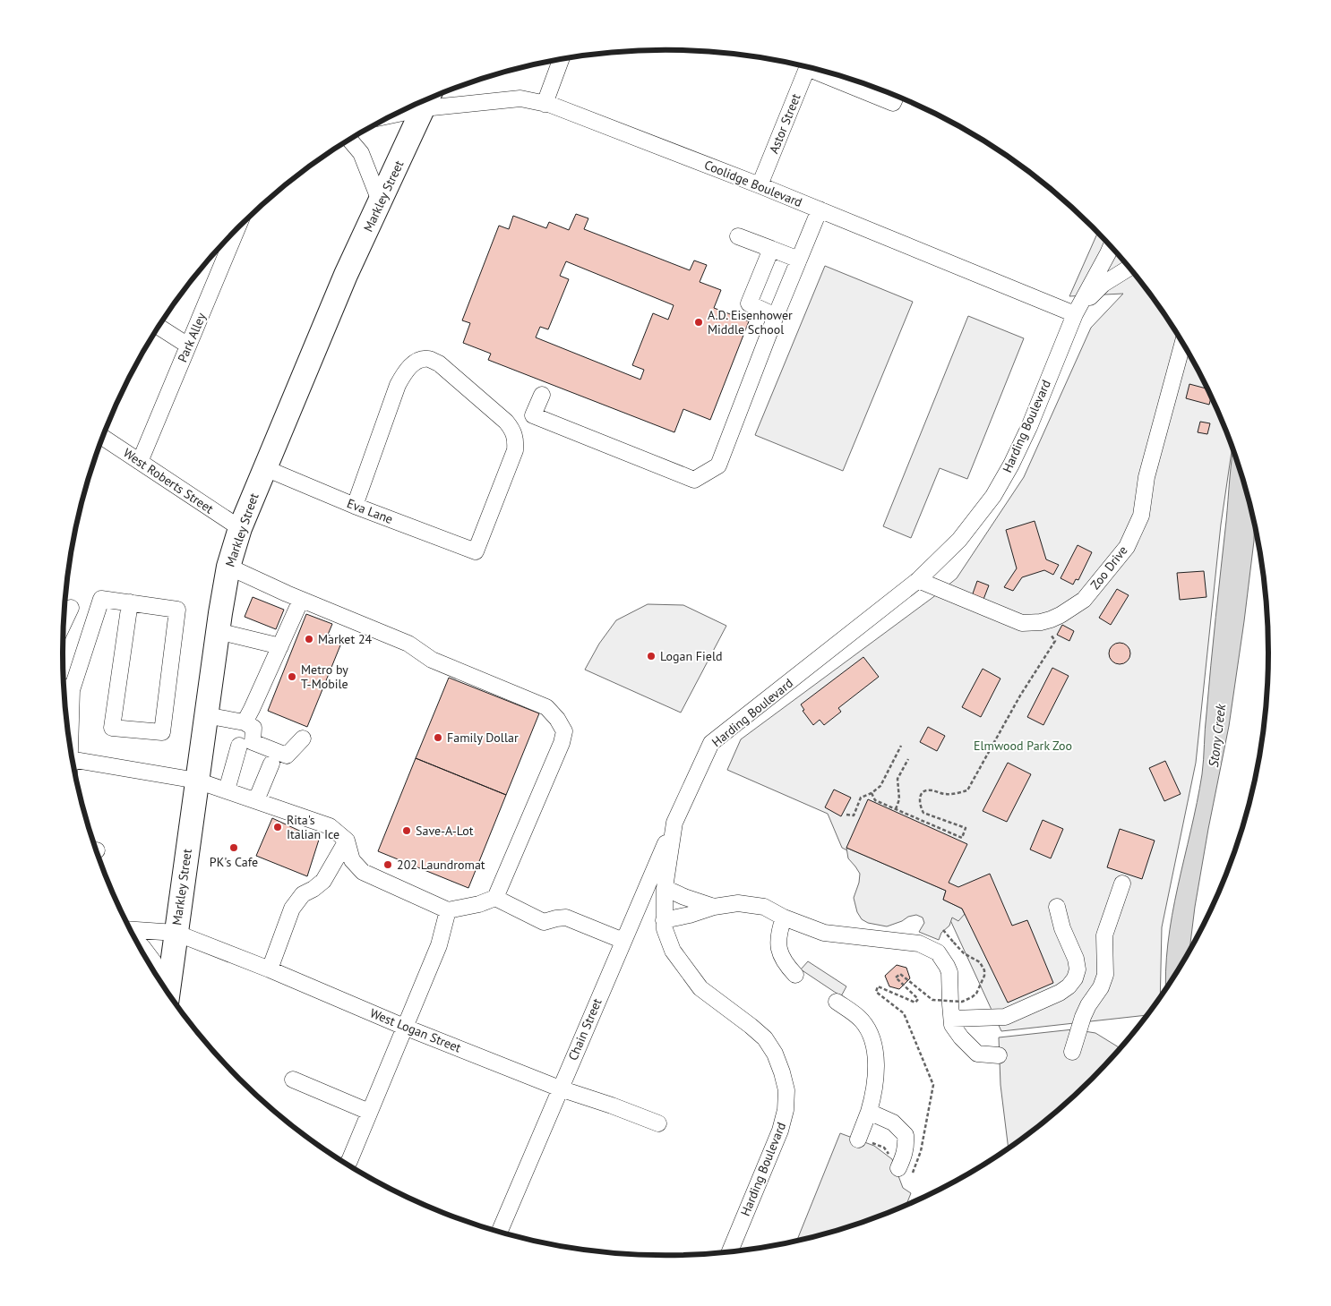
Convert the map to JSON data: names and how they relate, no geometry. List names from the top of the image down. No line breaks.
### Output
{"streets":{"highway":["Markley Street"],"street":["Astor Street","Coolidge Boulevard","Park Alley","Harding Boulevard","West Roberts Street","Eva Lane","Zoo Drive","Chain Street","West Logan Street"]},"crossings":[["Astor Street","Coolidge Boulevard"],["Coolidge Boulevard","Harding Boulevard"],["Markley Street","West Roberts Street"],["Markley Street","Eva Lane"],["Markley Street","West Logan Street"],["Park Alley","West Roberts Street"],["Harding Boulevard","Zoo Drive"],["Harding Boulevard","Chain Street"],["Chain Street","West Logan Street"]],"water":["Stony Creek"],"parks":["Elmwood Park Zoo"],"places":["A.D. Eisenhower Middle School","Market 24","Logan Field","Metro by T-Mobile","Family Dollar","Rita's Italian Ice","Save-A-Lot","PK's Cafe","202 Laundromat"]}
